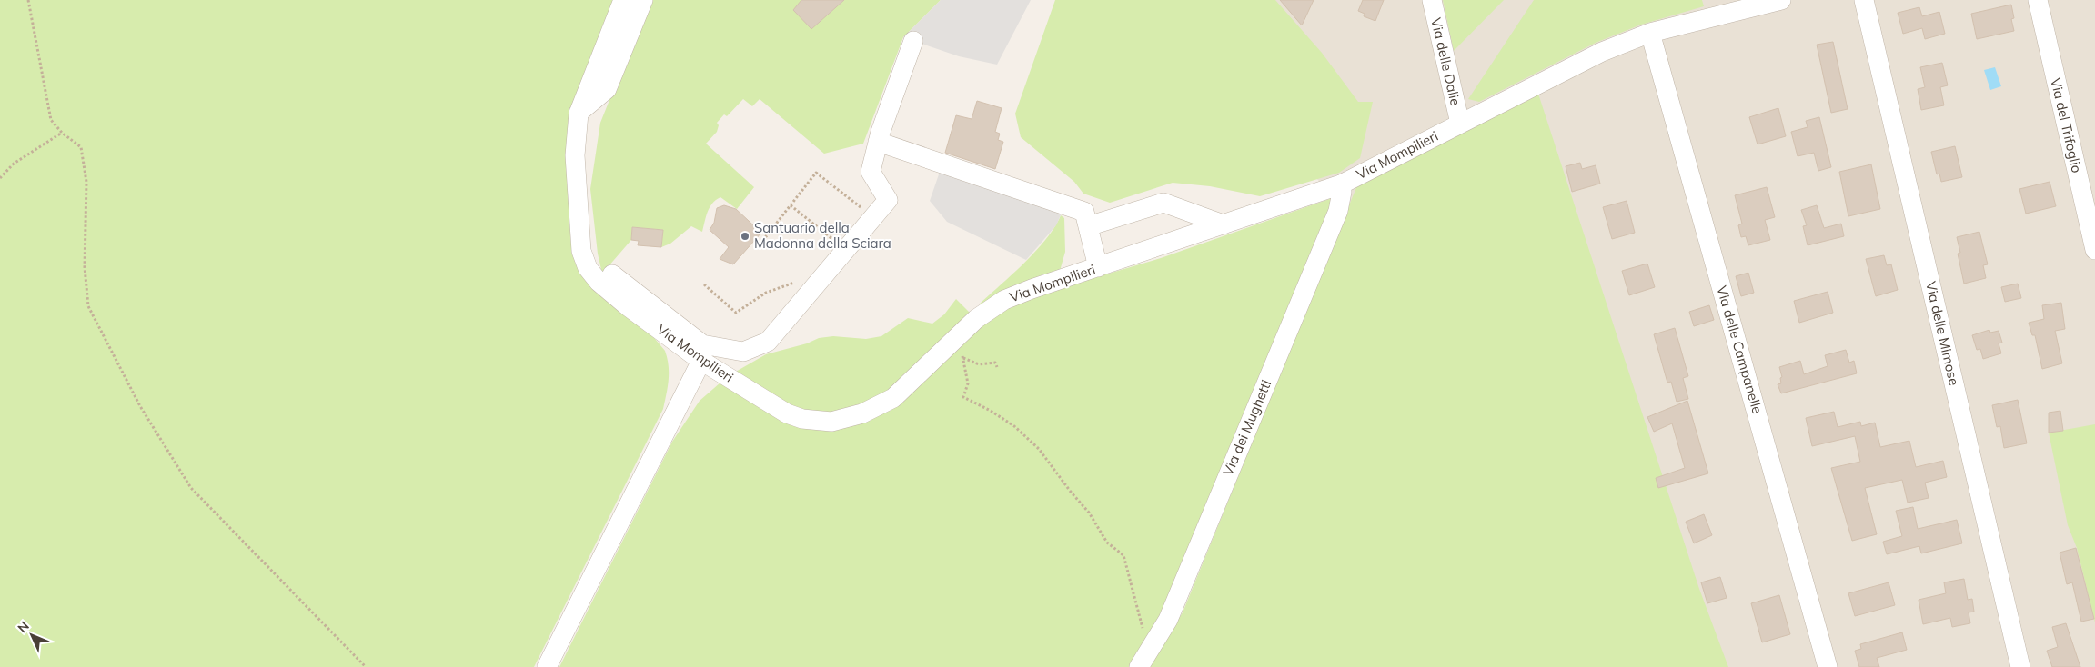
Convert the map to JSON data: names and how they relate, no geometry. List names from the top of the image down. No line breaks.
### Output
{"streets":{"street":["Via delle Dalie","Via del Trifoglio","Via Mompilieri","Via delle Mimose","Via delle Campanelle","Via dei Mughetti"]},"crossings":[["Via delle Dalie","Via Mompilieri"],["Via Mompilieri","Via delle Campanelle"],["Via Mompilieri","Via dei Mughetti"]],"places":["Santuario della Madonna della Sciara"],"north":"top left"}
